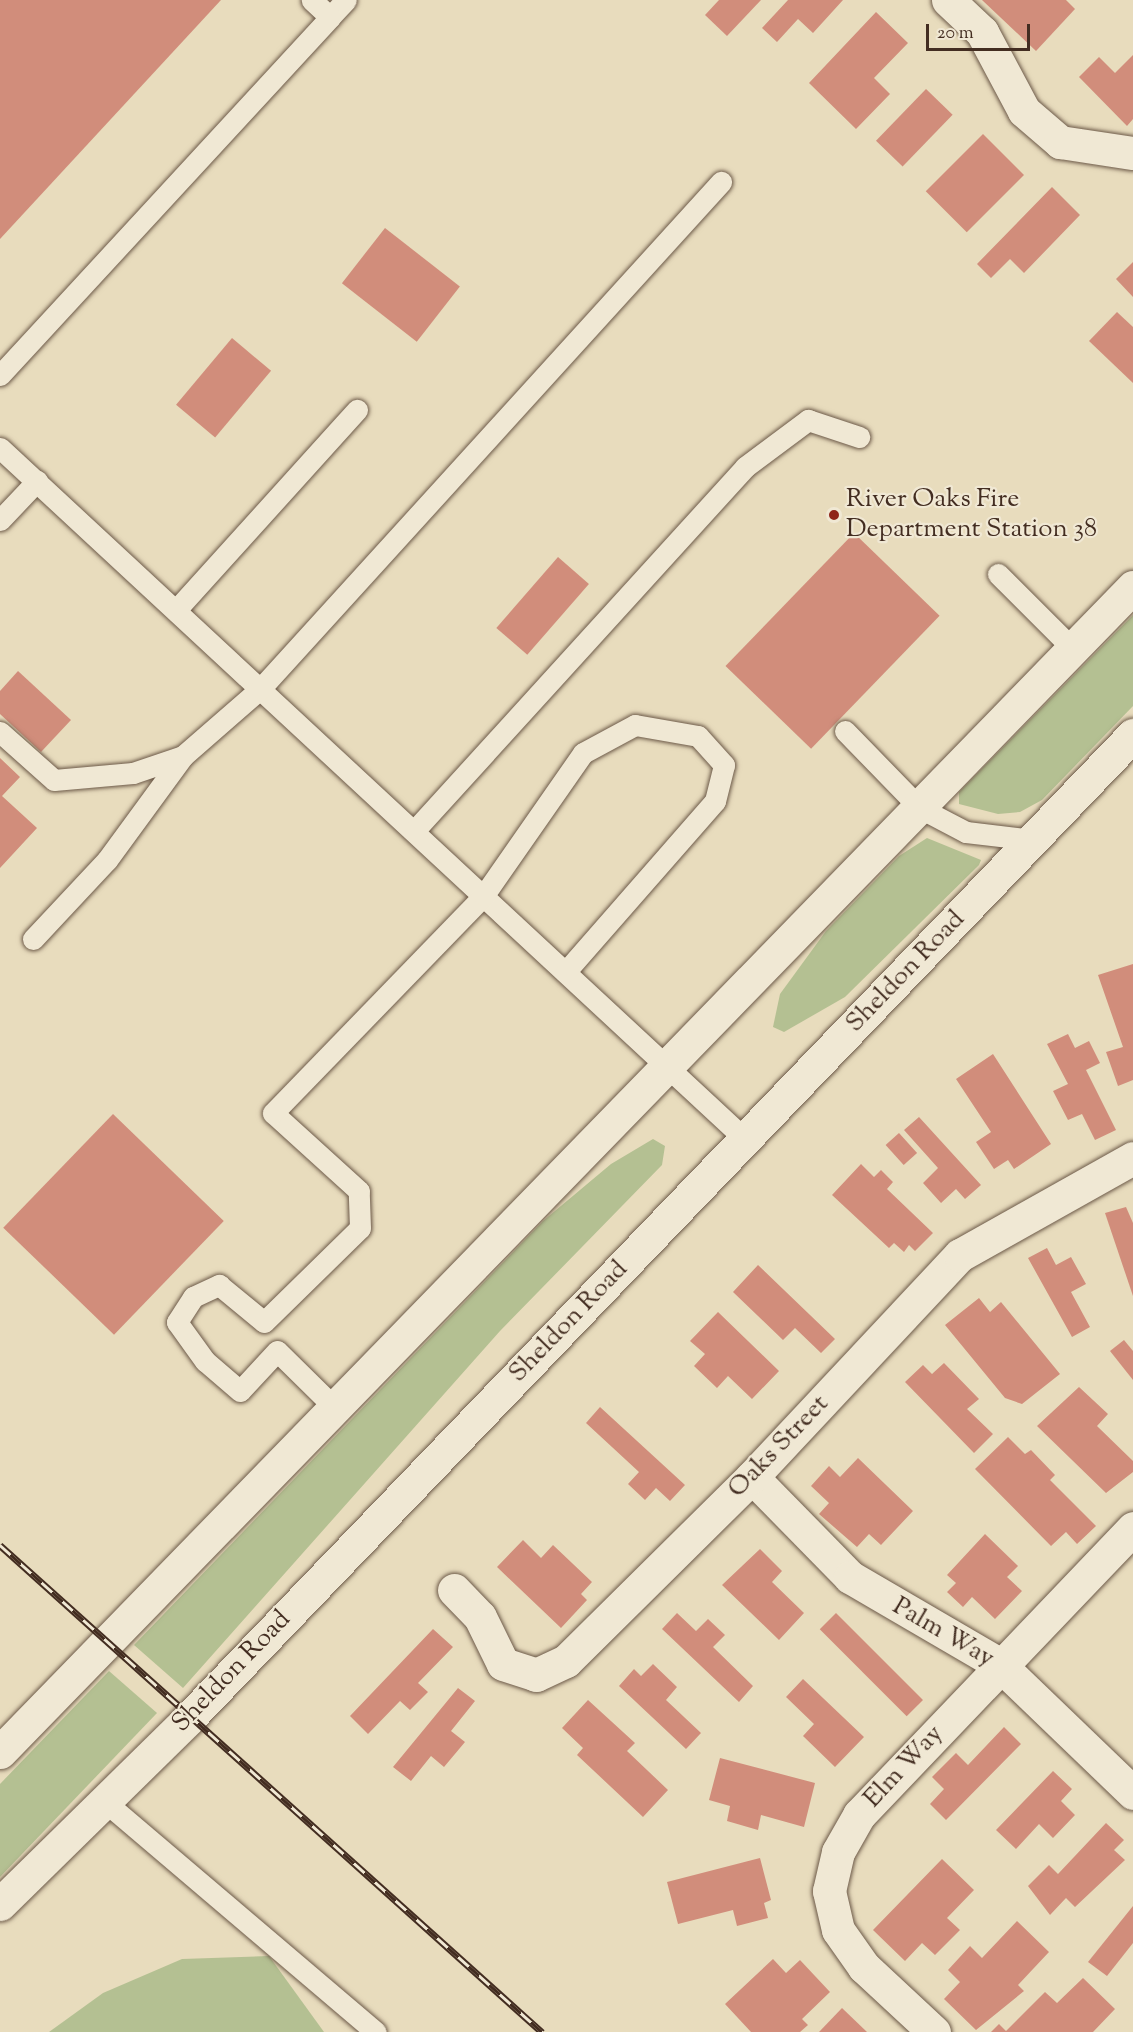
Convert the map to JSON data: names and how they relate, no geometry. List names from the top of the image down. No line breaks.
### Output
{"streets":{"main road":["Sheldon Road","Oaks Street","Palm Way","Elm Way"]},"crossings":[["Oaks Street","Palm Way"],["Palm Way","Elm Way"]],"places":["River Oaks Fire Department Station 38"],"scale_bar":"20 m"}
